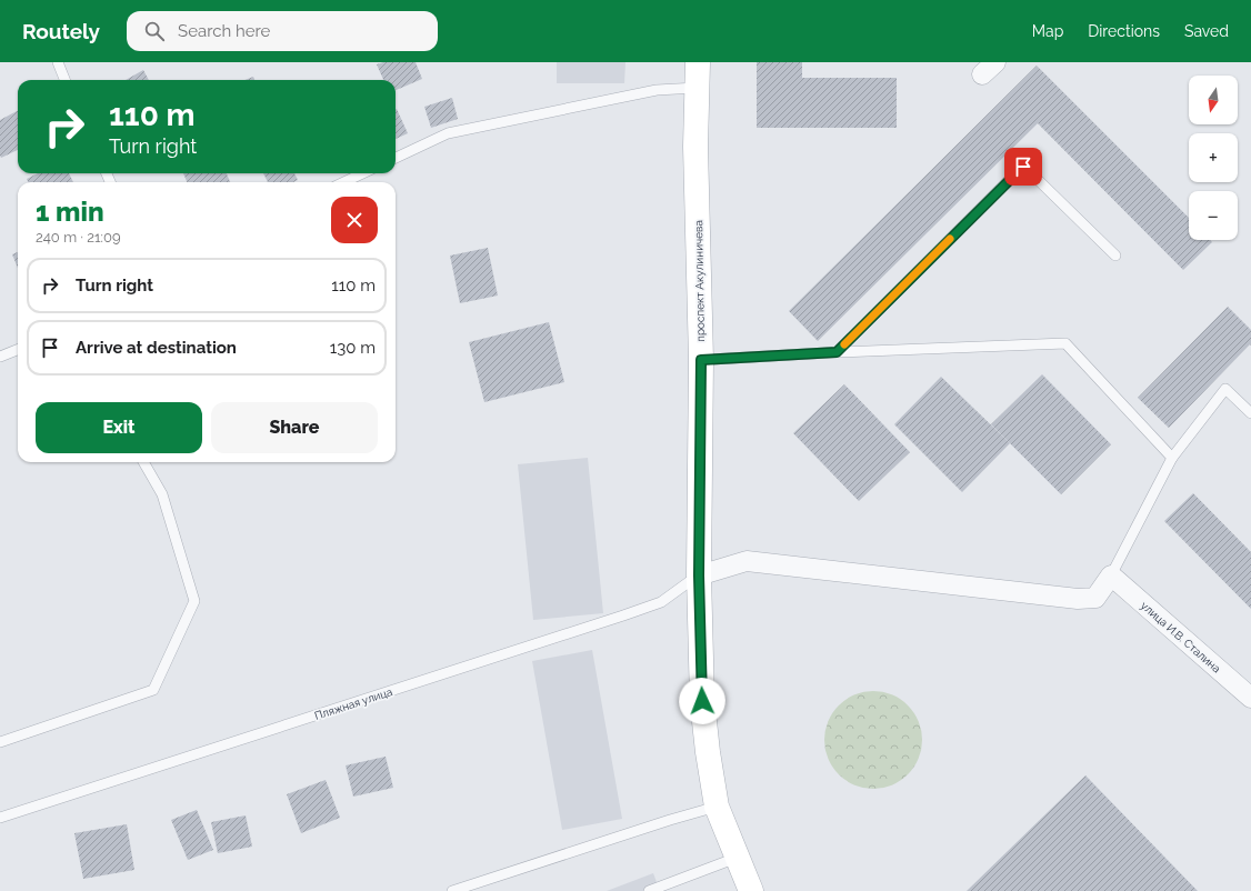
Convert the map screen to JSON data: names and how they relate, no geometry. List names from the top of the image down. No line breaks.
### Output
{"streets":{"main road":["проспект Акулиничева"],"street":["улица И.В. Сталина"],"lane":["Пляжная улица"]},"crossings":[["проспект Акулиничева","Пляжная улица"]],"north":"bottom","page":{"header":"Routely","search":"Search here","nav":["Map","Directions","Saved"],"map_buttons":["+","−"],"turn":["110 m","Turn right"],"heading":["1 min","240 m · 21:09"],"list":[{"name":"Turn right","value":"110 m"},{"name":"Arrive at destination","value":"130 m"}],"buttons":["Exit","Share"]}}
